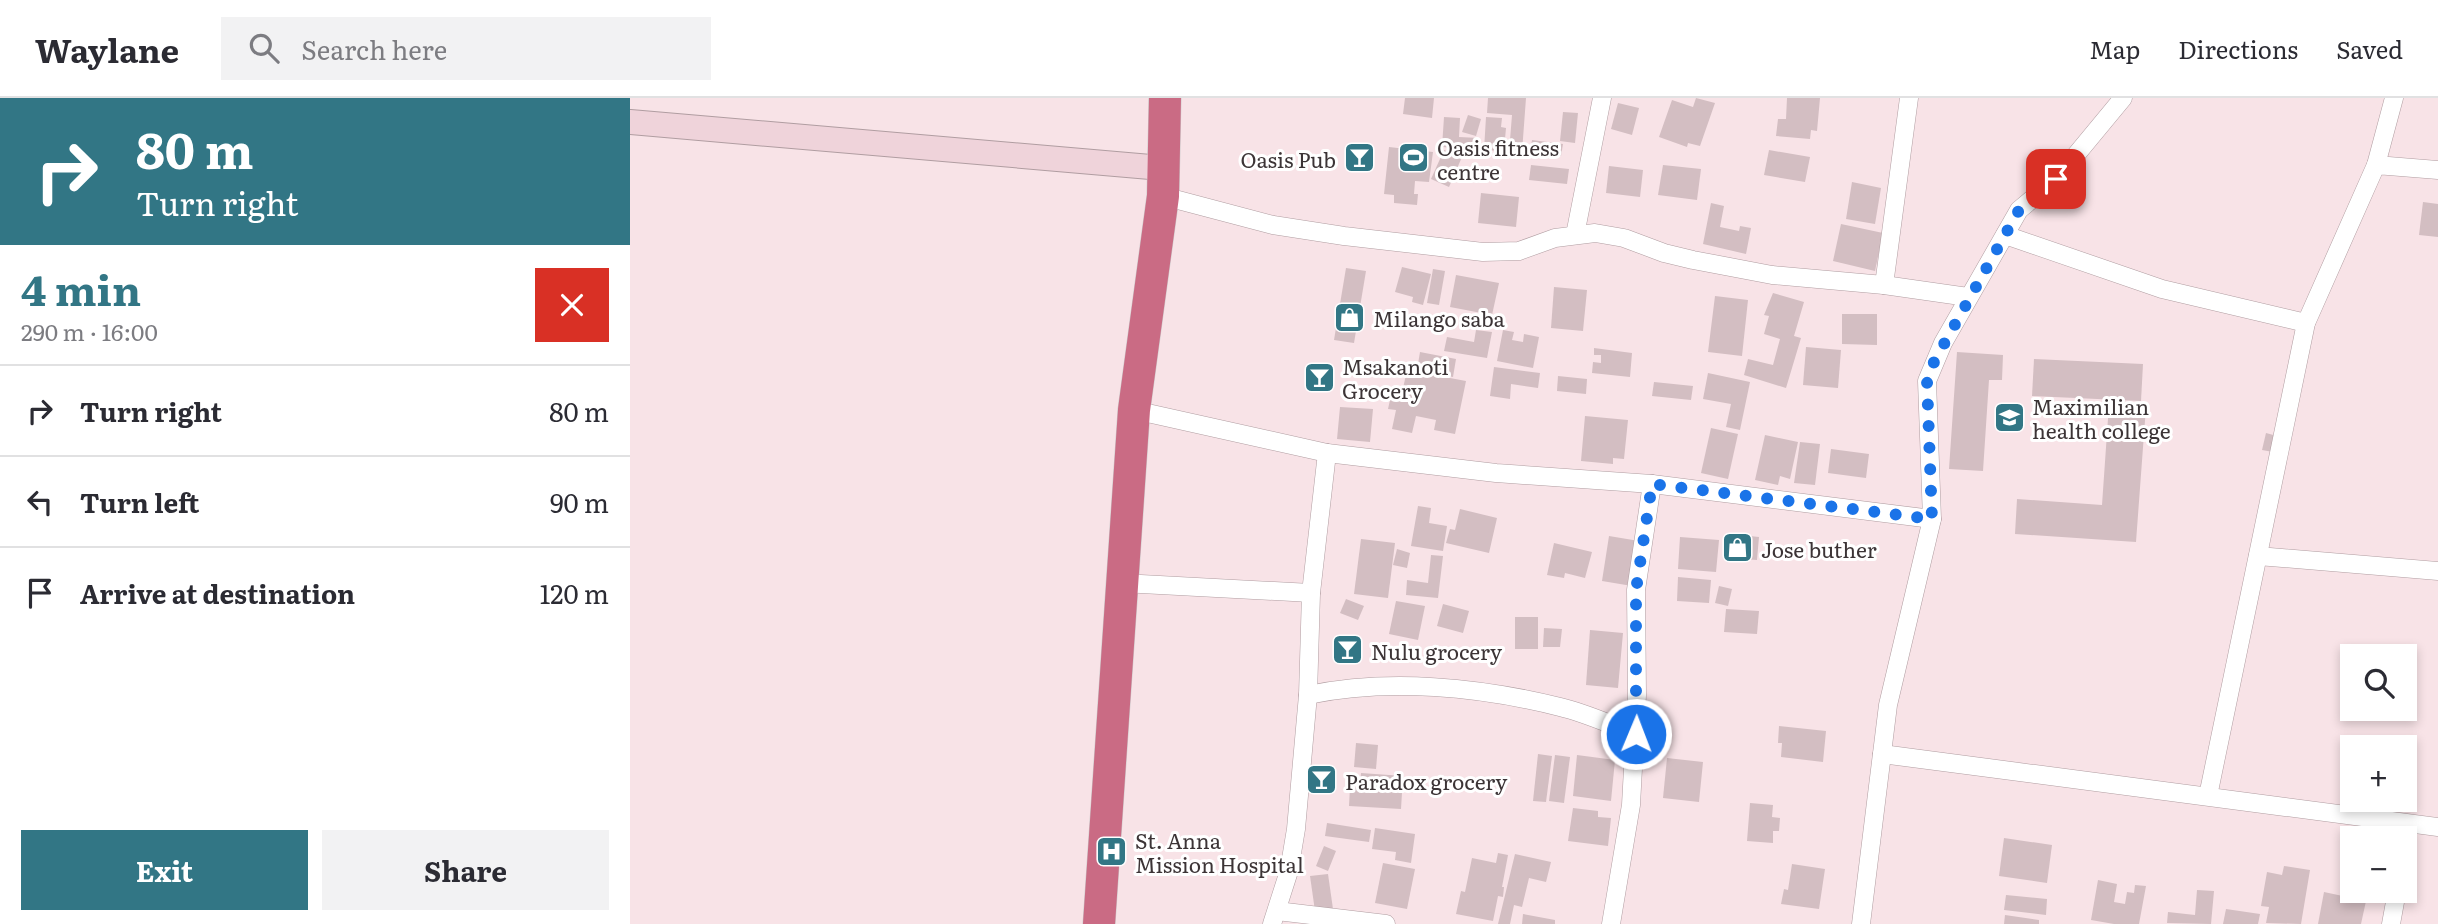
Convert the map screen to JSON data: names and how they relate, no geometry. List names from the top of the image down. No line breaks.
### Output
{"places":{"bar":["Oasis Pub","Msakanoti Grocery","Nulu grocery","Paradox grocery"],"sports":["Oasis fitness centre"],"shop":["Milango saba","Jose buther"],"school or university":["Maximilian health college"],"hospital":["St. Anna Mission Hospital"]},"page":{"header":"Waylane","search":"Search here","nav":["Map","Directions","Saved"],"turn":["80 m","Turn right"],"heading":["4 min","290 m · 16:00"],"list":[{"name":"Turn right","value":"80 m"},{"name":"Turn left","value":"90 m"},{"name":"Arrive at destination","value":"120 m"}],"map_buttons":["+","−"],"buttons":["Exit","Share"]}}
